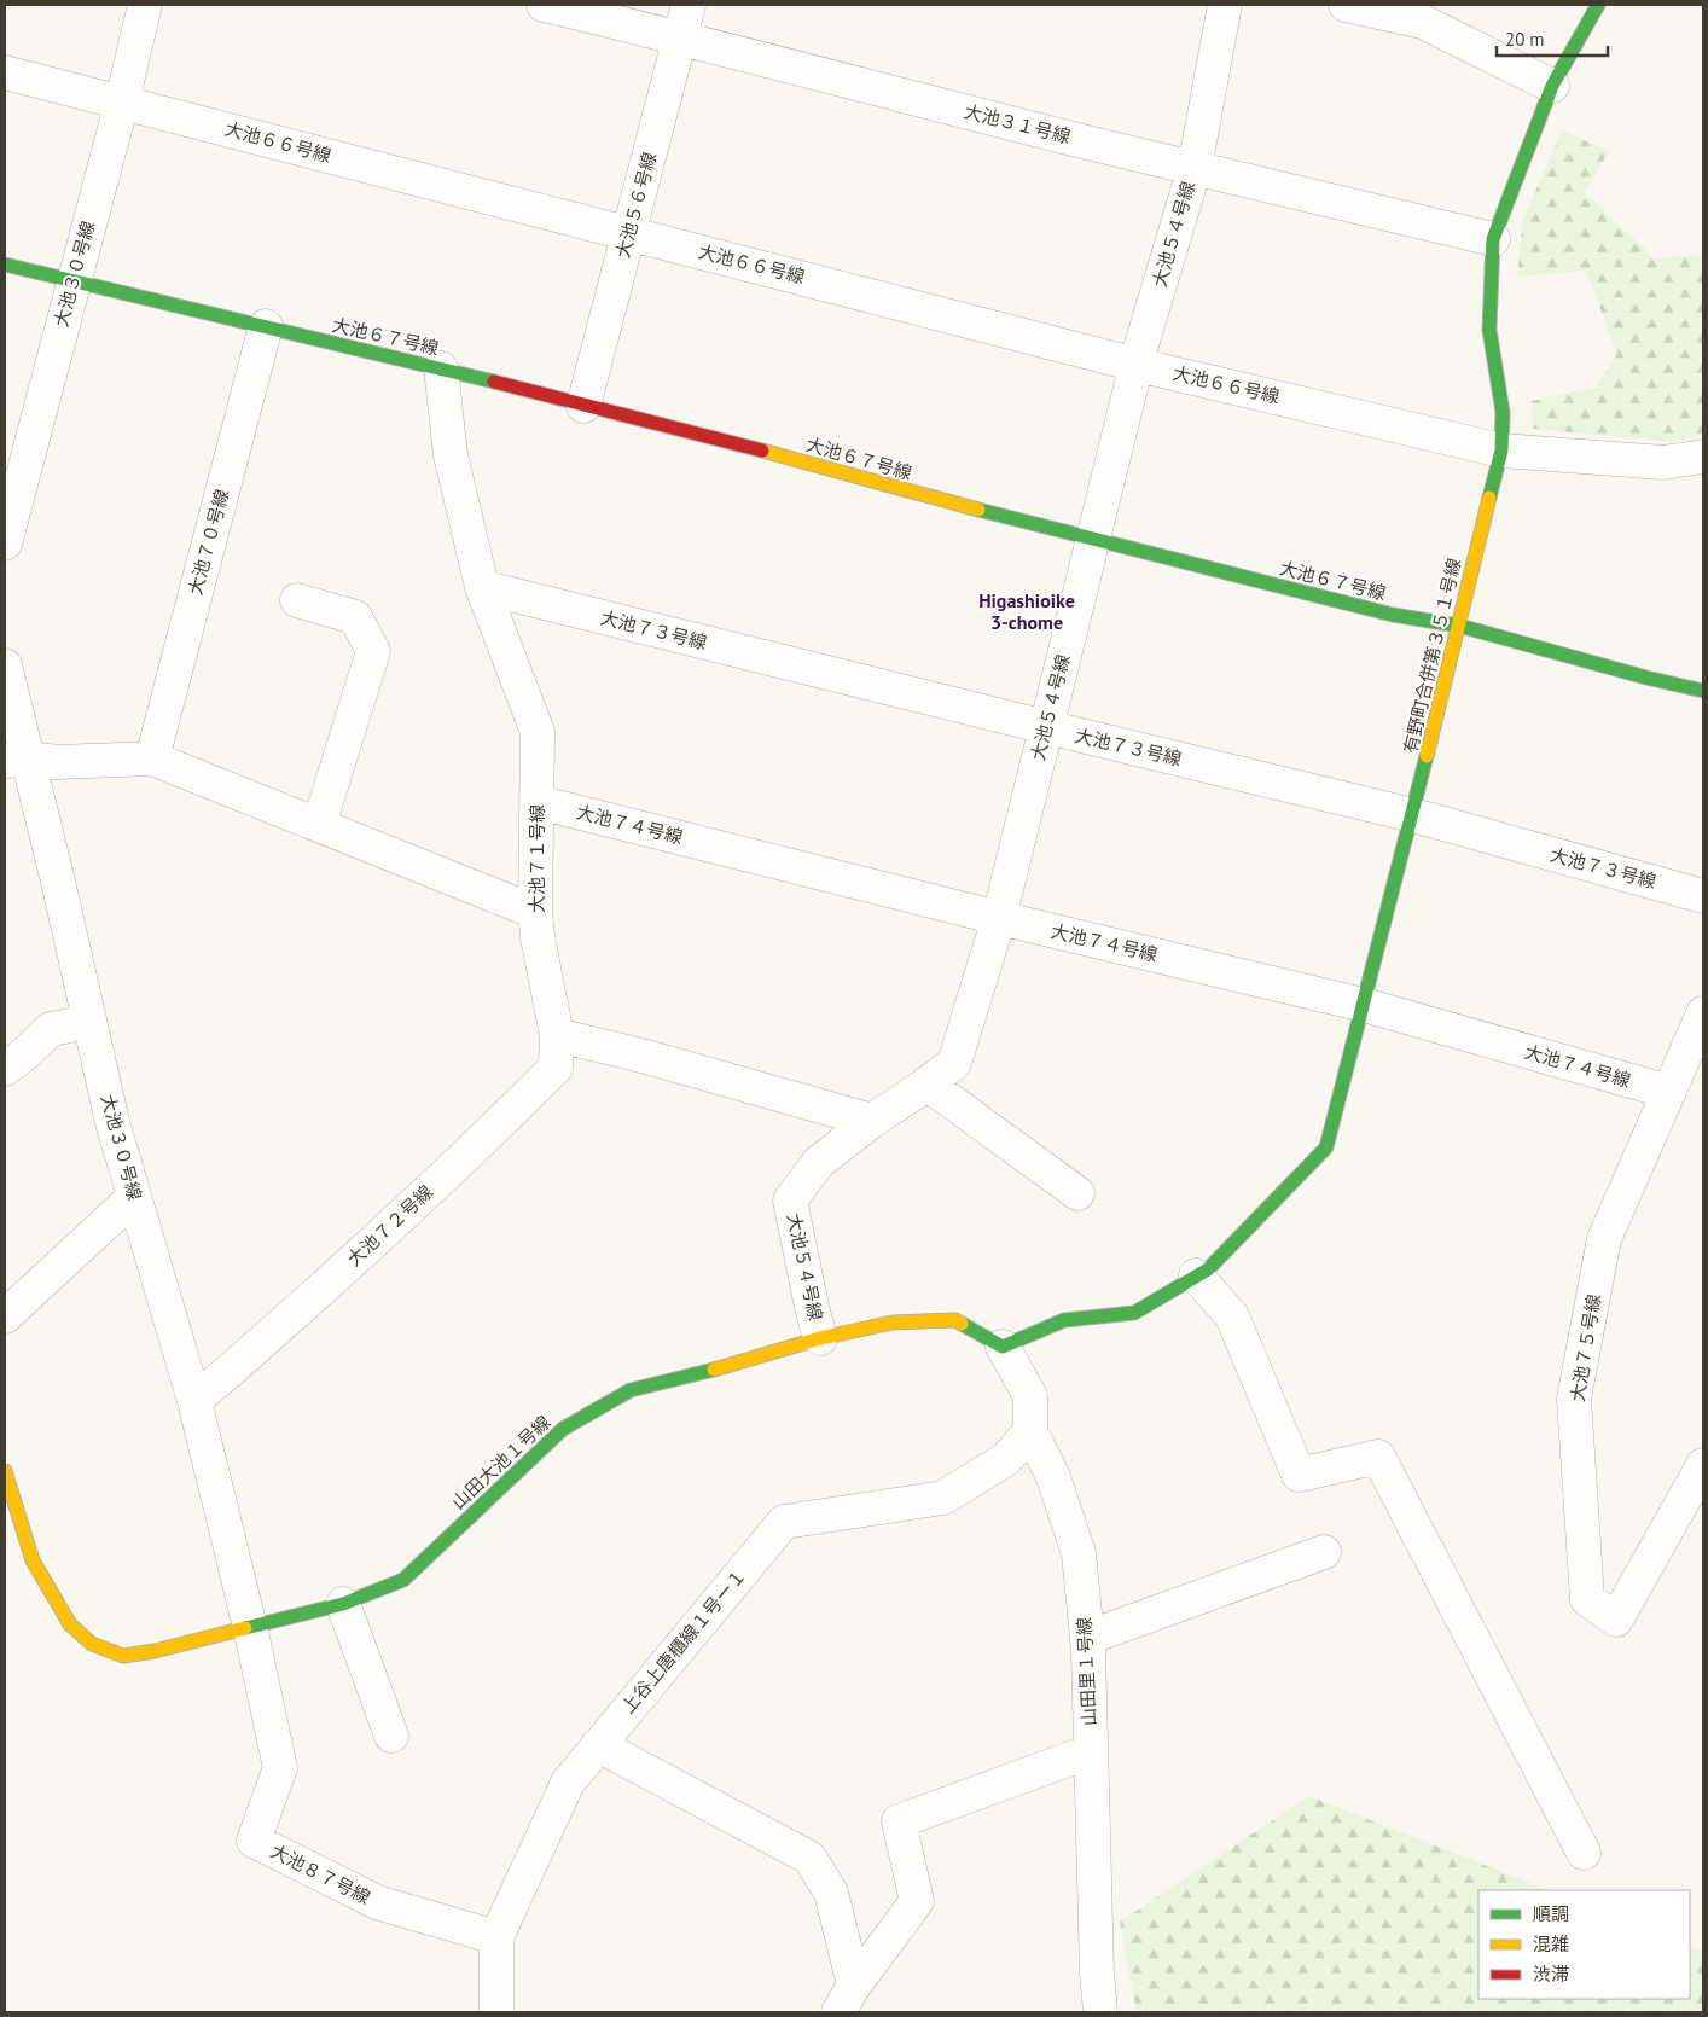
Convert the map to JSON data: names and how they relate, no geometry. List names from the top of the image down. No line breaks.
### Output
{"streets":{"street":["大池３１号線","大池６６号線","大池５６号線","大池５４号線","大池３０号線","大池６７号線","大池７０号線","大池７３号線","有野町合併第３５１号線","大池７４号線","大池７１号線","大池７２号線","大池７５号線","山田大池１号線","上谷上唐櫃線１号ー１","山田里１号線","大池８７号線"]},"crossings":[["大池３１号線","大池５６号線"],["大池３１号線","大池５４号線"],["大池３１号線","有野町合併第３５１号線"],["大池６６号線","大池５６号線"],["大池６６号線","大池５４号線"],["大池６６号線","大池３０号線"],["大池６６号線","有野町合併第３５１号線"],["大池５６号線","大池６７号線"],["大池５４号線","大池６７号線"],["大池５４号線","大池７３号線"],["大池５４号線","大池７４号線"],["大池５４号線","山田大池１号線"],["大池３０号線","大池６７号線"],["大池３０号線","大池７２号線"],["大池３０号線","山田大池１号線"],["大池３０号線","大池８７号線"],["大池６７号線","大池７０号線"],["大池６７号線","有野町合併第３５１号線"],["大池６７号線","大池７１号線"],["大池７３号線","有野町合併第３５１号線"],["大池７３号線","大池７１号線"],["有野町合併第３５１号線","大池７４号線"],["大池７４号線","大池７１号線"],["大池７４号線","大池７５号線"],["大池７１号線","大池７２号線"],["山田大池１号線","山田里１号線"],["山田大池１号線","大池８７号線"],["上谷上唐櫃線１号ー１","山田里１号線"],["上谷上唐櫃線１号ー１","大池８７号線"]],"districts":["Higashioike 3-chome"],"legend":["順調","混雑","渋滞"],"scale_bar":"20 m"}
